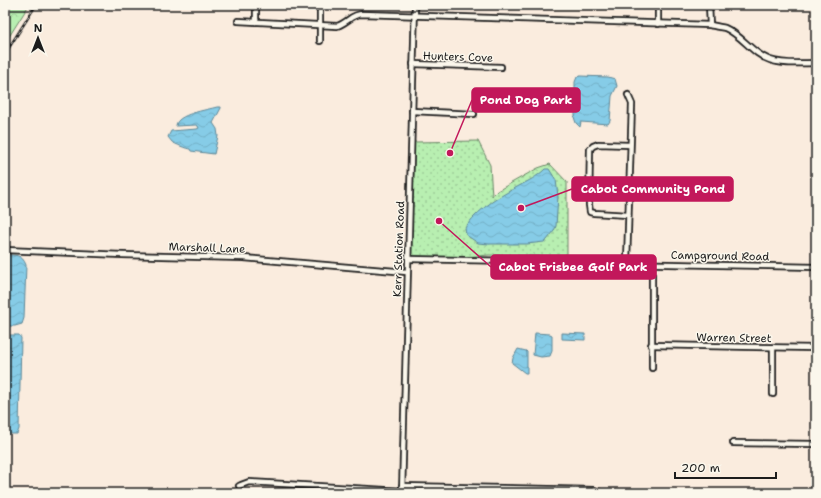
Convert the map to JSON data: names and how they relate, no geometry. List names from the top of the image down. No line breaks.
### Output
{"streets":{"street":["Hunters Cove","Marshall Lane","Kerr Station Road","Campground Road","Warren Street"]},"crossings":[["Hunters Cove","Kerr Station Road"],["Marshall Lane","Kerr Station Road"],["Kerr Station Road","Campground Road"]],"places":["Pond Dog Park","Cabot Community Pond","Cabot Frisbee Golf Park"],"scale_bar":"200 m","north":"top"}
